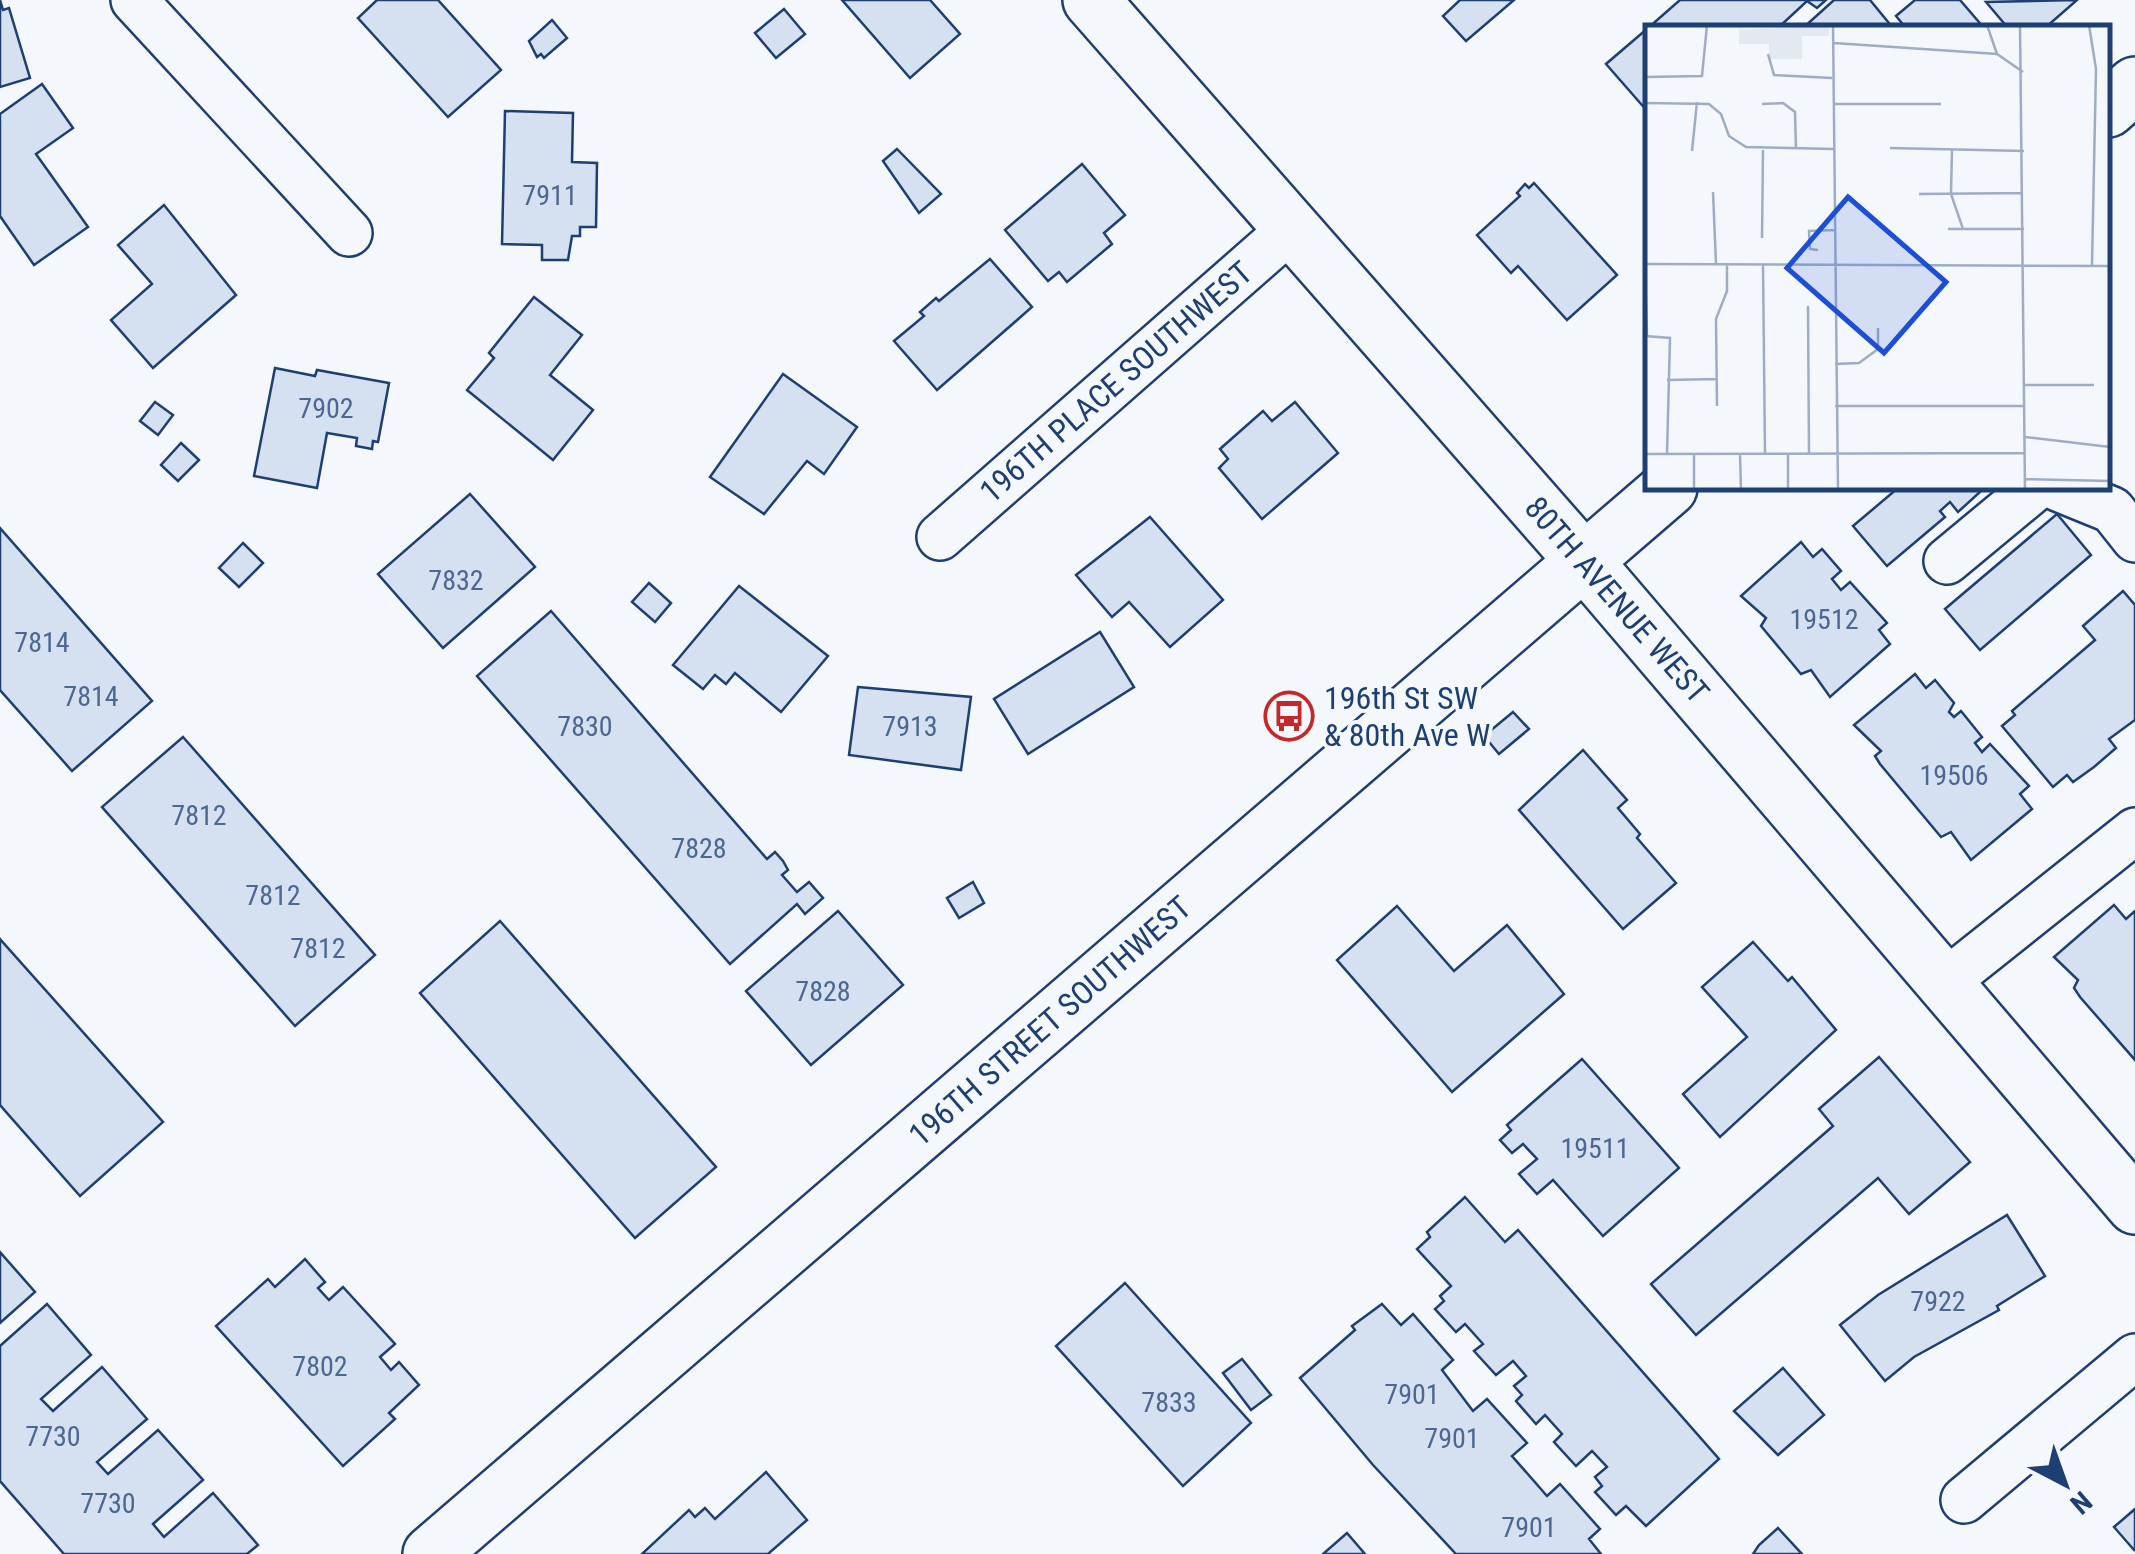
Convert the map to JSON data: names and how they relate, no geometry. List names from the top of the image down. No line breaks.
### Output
{"streets":{"main road":["80TH AVENUE WEST","196TH STREET SOUTHWEST"],"street":["196TH PLACE SOUTHWEST"]},"crossings":[["196TH PLACE SOUTHWEST","80TH AVENUE WEST"],["80TH AVENUE WEST","196TH STREET SOUTHWEST"]],"places":{"bus stop":["196th St SW & 80th Ave W"]},"house_numbers":["7911","7902","7832","19512","7814","7814","7830","7913","19506","7812","7828","7812","7812","7828","19511","7922","7802","7901","7833","7730","7901","7730","7901"],"north":"bottom right"}
